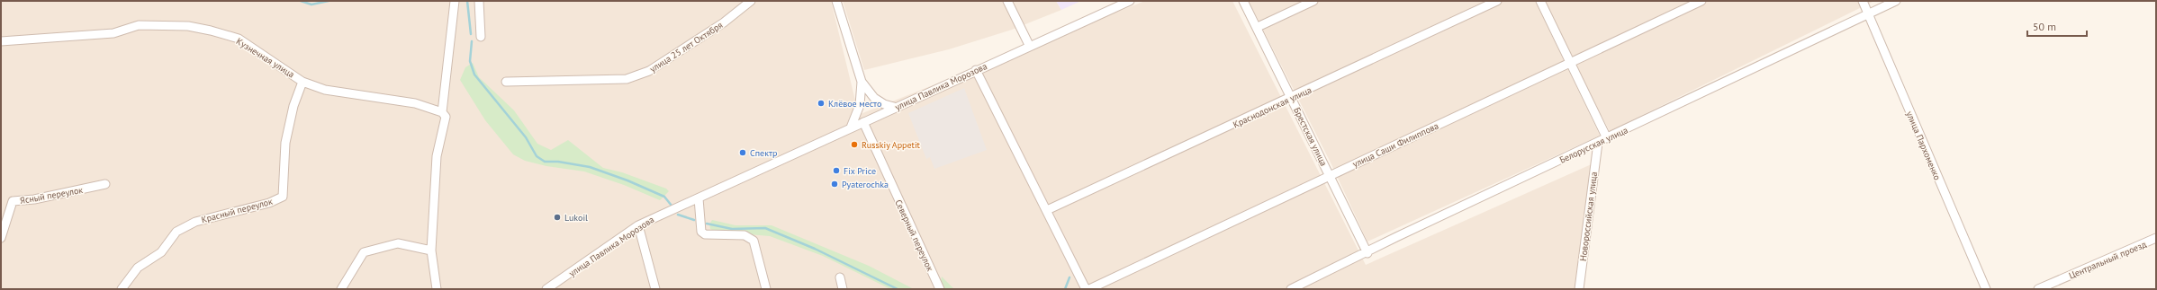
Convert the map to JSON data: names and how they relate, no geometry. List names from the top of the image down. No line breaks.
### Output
{"streets":{"street":["улица 25 лет Октября","Кузнечная улица","улица Павлика Морозова","Краснодонская улица","Брестская улица","улица Саши Филиппова","Белорусская улица","улица Пархоменко","Ясный переулок","Красный переулок","Новороссийская улица","Северный переулок","Центральный проезд"]},"crossings":[["Кузнечная улица","Красный переулок"],["улица Павлика Морозова","Северный переулок"],["Краснодонская улица","Брестская улица"],["Брестская улица","улица Саши Филиппова"],["Брестская улица","Белорусская улица"],["Белорусская улица","улица Пархоменко"],["Белорусская улица","Новороссийская улица"]],"places":["Клёвое место","Russkiy Appetit","Спектр","Fix Price","Pyaterochka","Lukoil"],"scale_bar":"50 m"}
